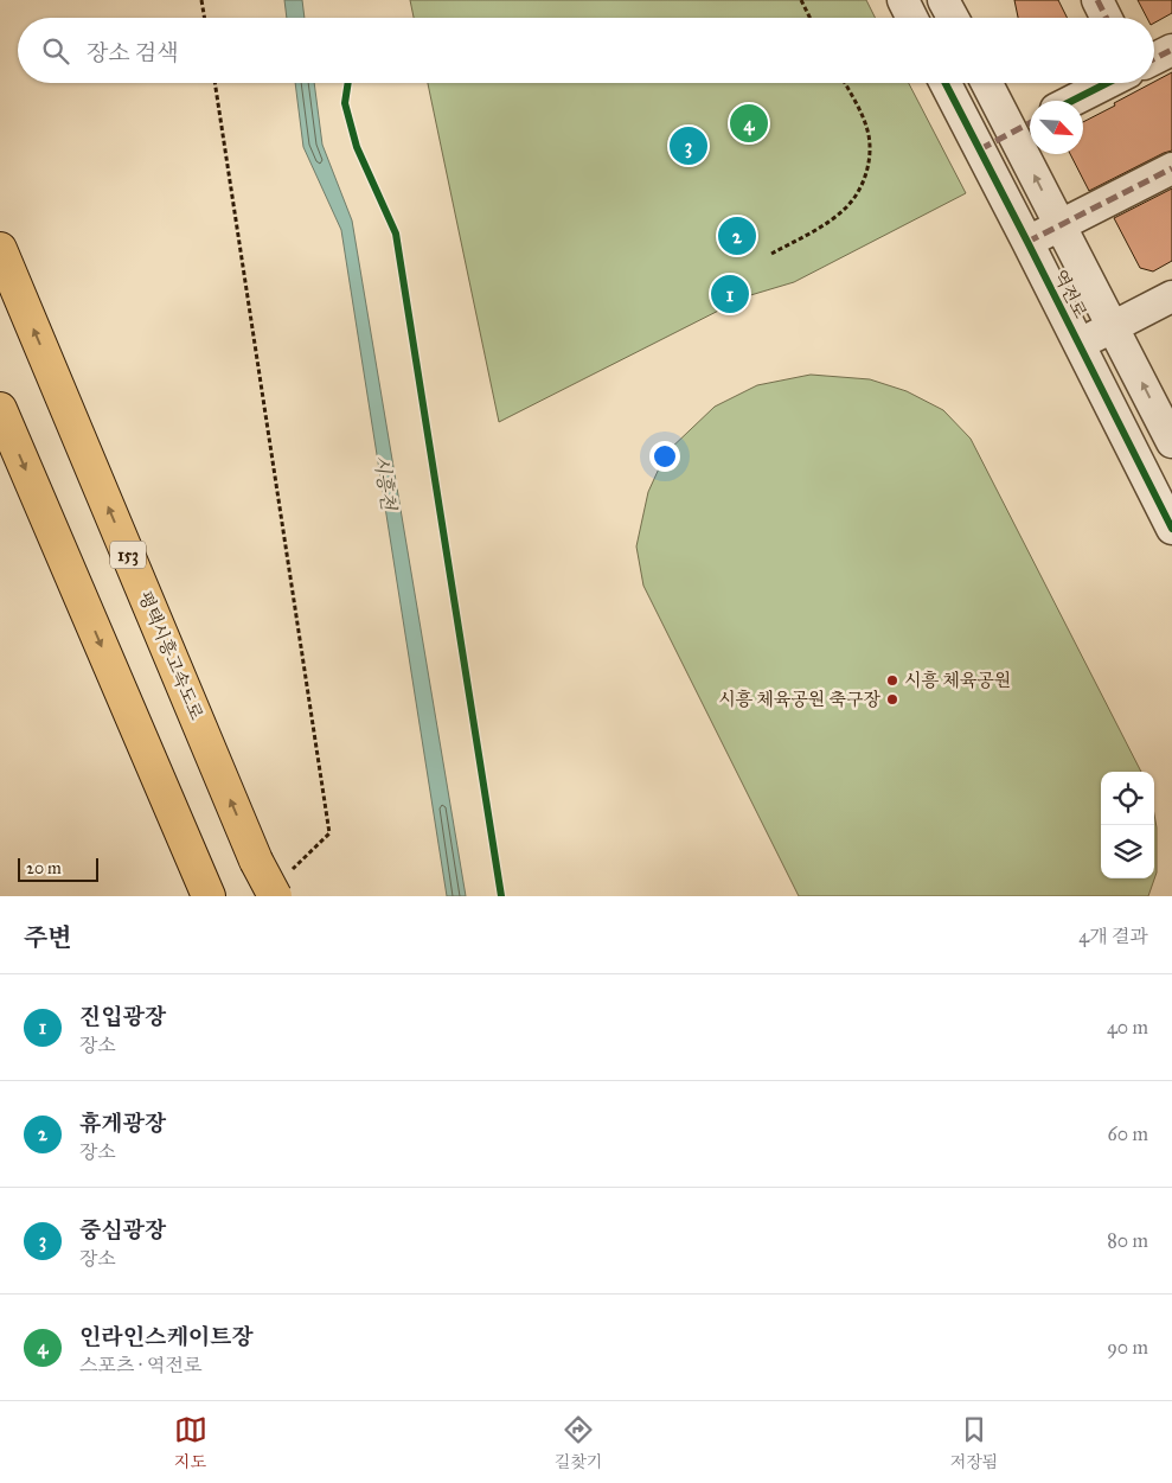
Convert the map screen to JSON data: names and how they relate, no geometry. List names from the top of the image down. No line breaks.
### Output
{"streets":{"highway":["153","평택시흥고속도로"],"street":["역전로"]},"water":["시흥천"],"places":["시흥 체육공원","시흥 체육공원 축구장"],"scale_bar":"20 m","north":"bottom right","page":{"search":"장소 검색","pins":["4","3","2","1"],"scale":"20 m","heading":["주변","4개 결과"],"list":[{"mark":"1","name":"진입광장","note":"장소","value":"40 m"},{"mark":"2","name":"휴게광장","note":"장소","value":"60 m"},{"mark":"3","name":"중심광장","note":"장소","value":"80 m"},{"mark":"4","name":"인라인스케이트장","note":"스포츠 · 역전로","value":"90 m"}],"nav":["지도","길찾기","저장됨"]}}
